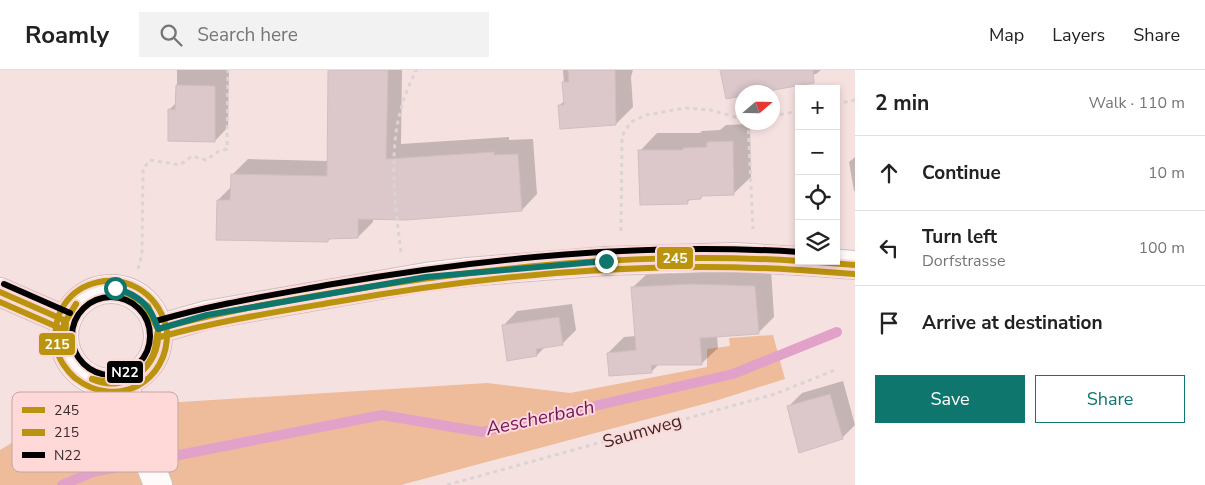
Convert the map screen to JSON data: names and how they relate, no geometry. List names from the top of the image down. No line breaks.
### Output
{"streets":{"path":["Saumweg"]},"water":["Aescherbach"],"lines":["transit line N22","transit line 245","transit line 215"],"legend":["245","215","N22"],"north":"right","page":{"header":"Roamly","search":"Search here","nav":["Map","Layers","Share"],"heading":["2 min","Walk · 110 m"],"map_buttons":["+","−"],"list":[["Continue","10 m"],["Turn left","Dorfstrasse","100 m"],"Arrive at destination"],"buttons":["Save","Share"]}}
